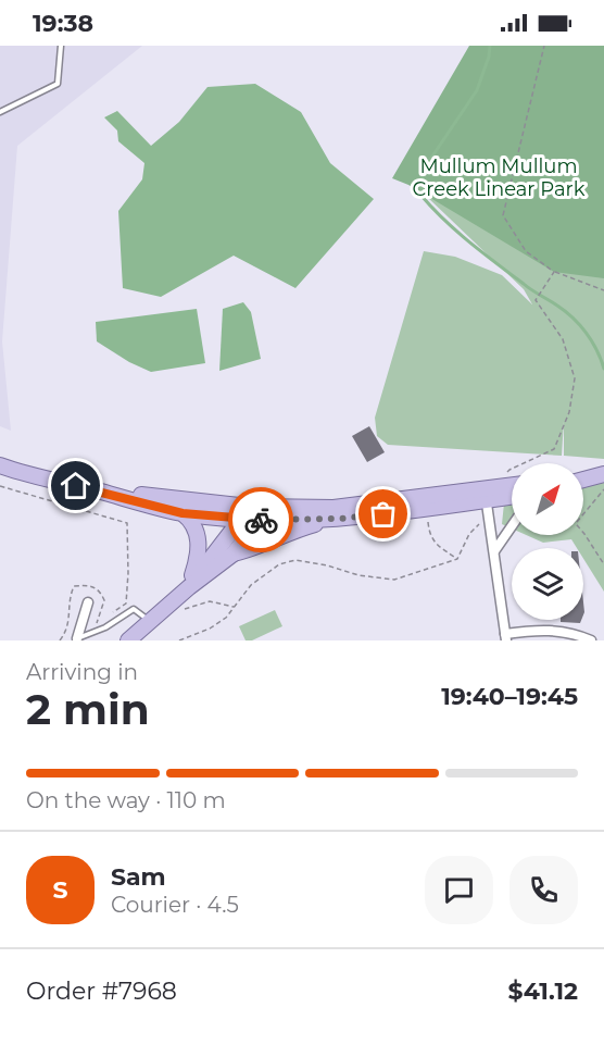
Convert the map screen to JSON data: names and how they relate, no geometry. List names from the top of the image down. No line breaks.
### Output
{"parks":["Mullum Mullum Creek Linear Park"],"north":"top right","page":{"status":"19:38","heading":["2 min","Arriving in","19:40–19:45"],"panel":["Sam","Courier · 4.5","Order #7968","$41.12"],"bar":"On the way · 110 m","round":"S"}}
